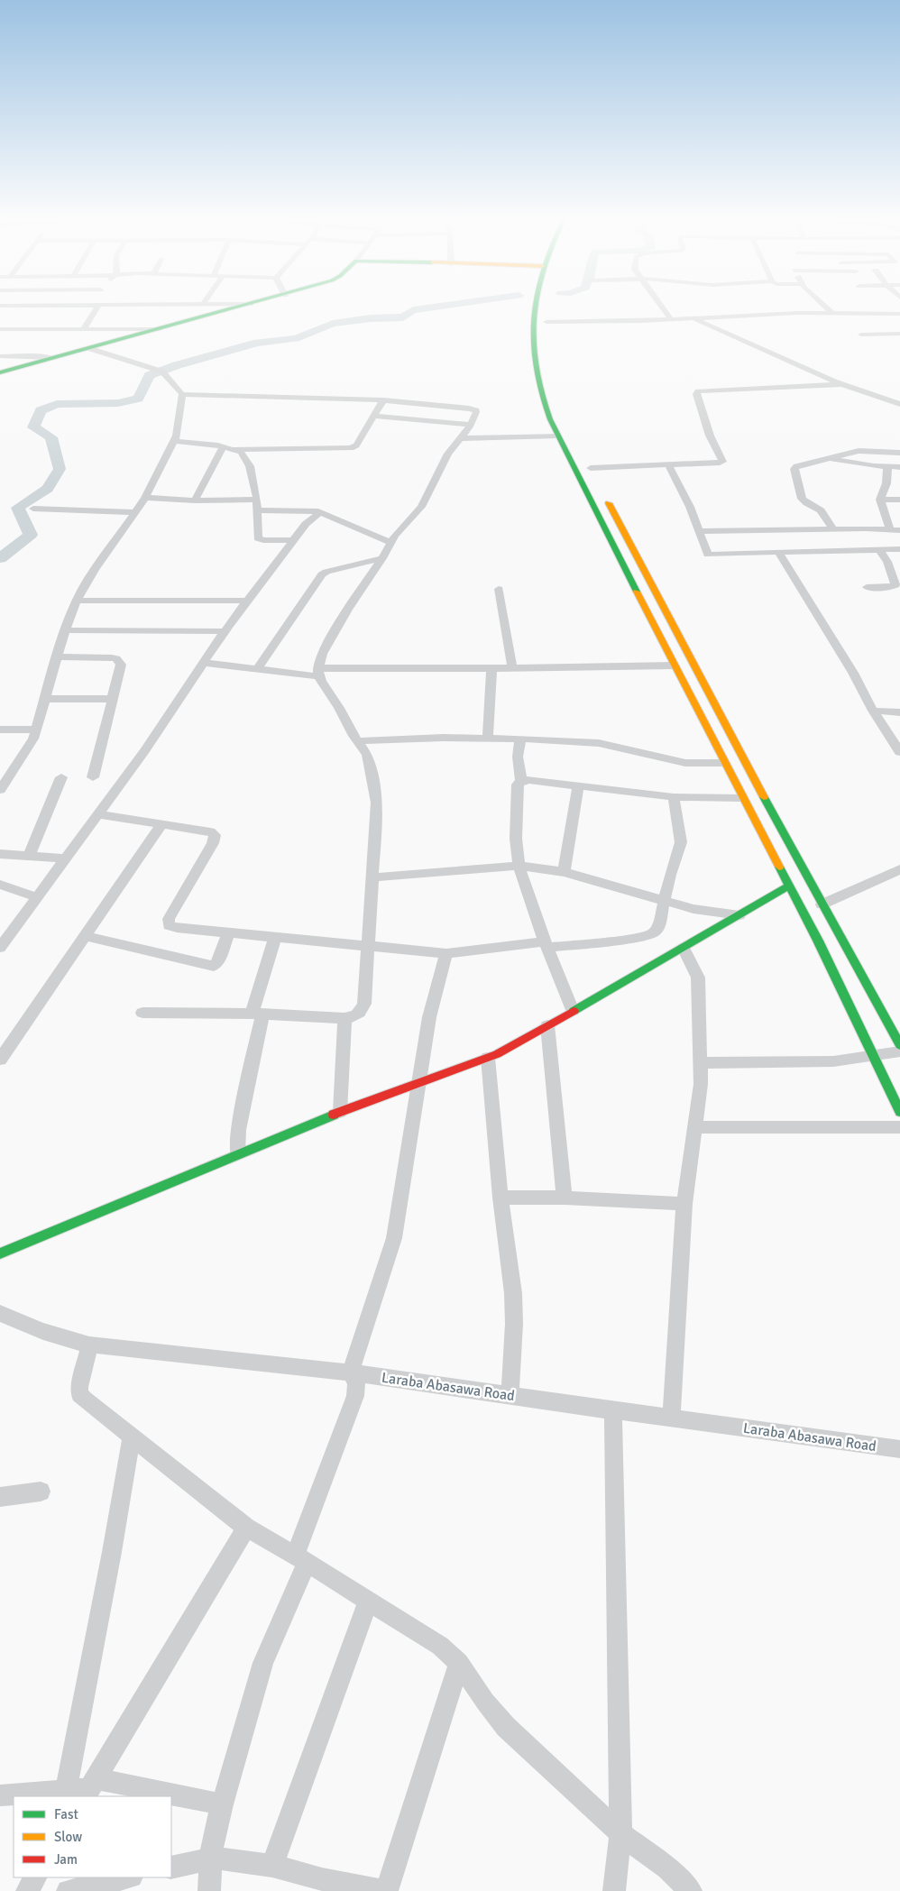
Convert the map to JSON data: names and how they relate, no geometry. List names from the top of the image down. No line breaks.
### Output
{"streets":{"street":["Laraba Abasawa Road"]},"legend":["Fast","Slow","Jam"]}
